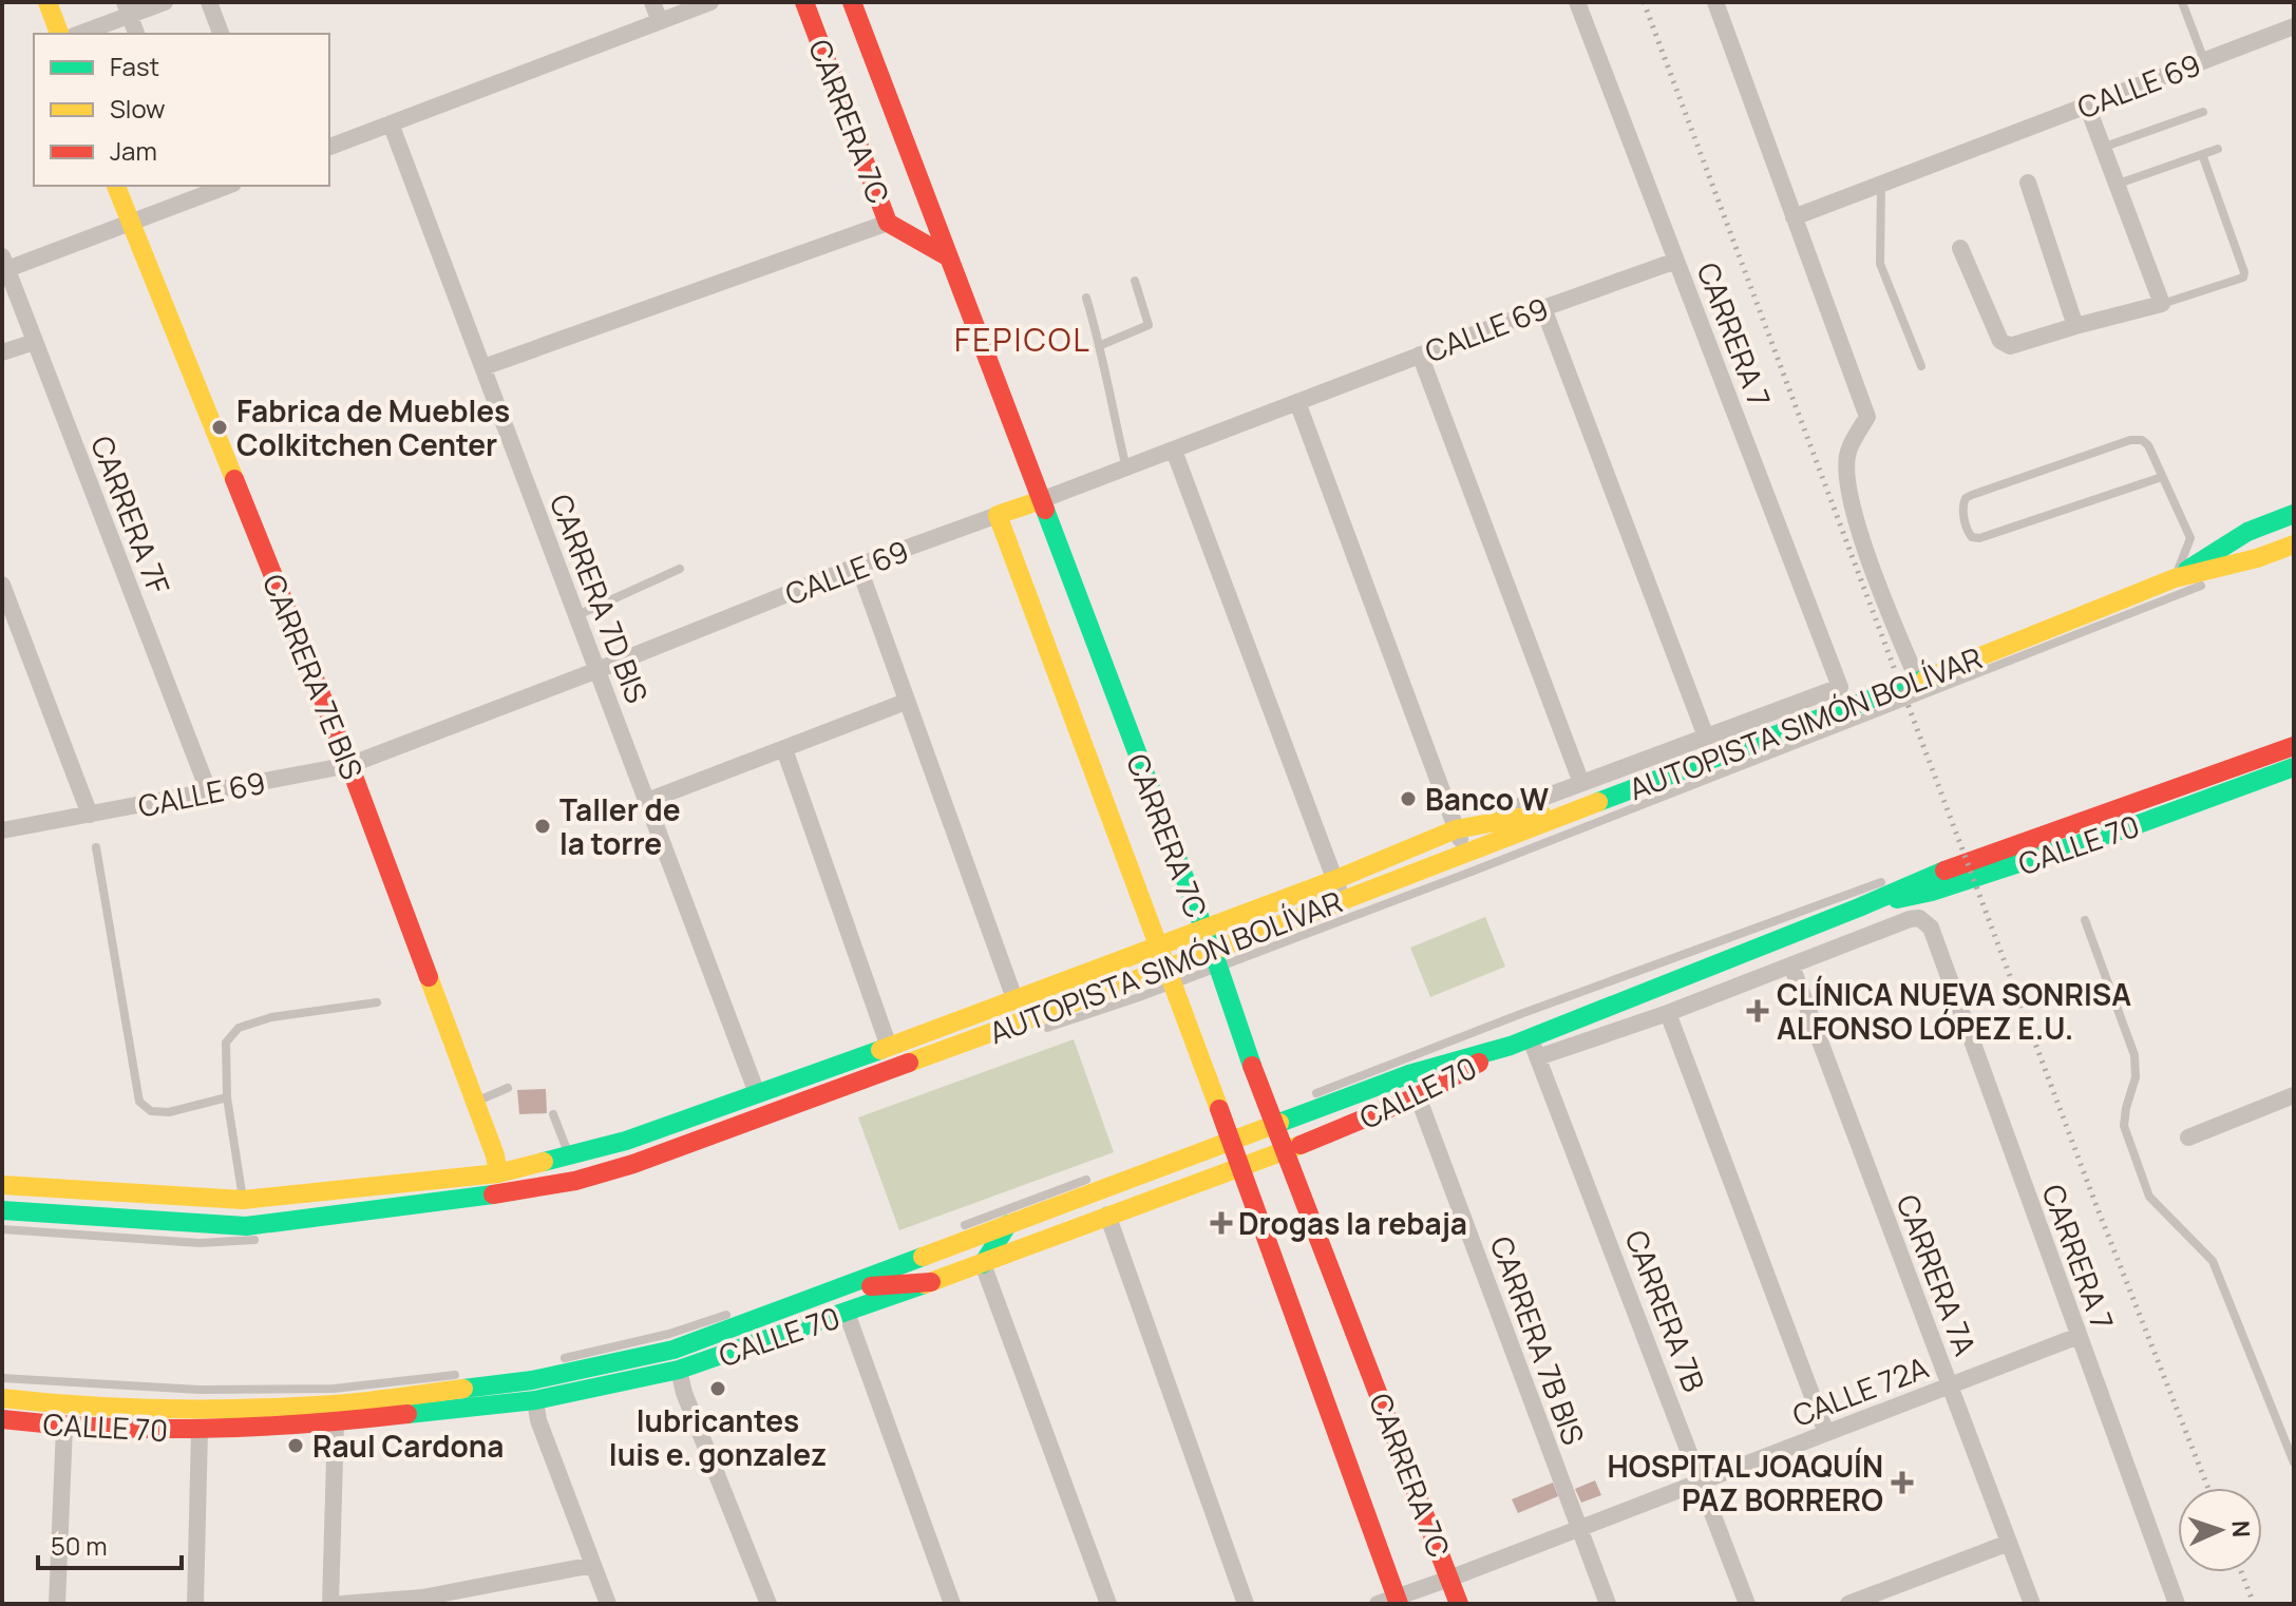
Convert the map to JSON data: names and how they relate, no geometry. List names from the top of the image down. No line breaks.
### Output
{"streets":{"main road":["CALLE 69","CARRERA 7C","CARRERA 7E BIS","AUTOPISTA SIMÓN BOLÍVAR","CALLE 70"],"street":["CARRERA 7","CARRERA 7F","CARRERA 7D BIS","CARRERA 7A","CARRERA 7B","CARRERA 7B BIS","CALLE 72A"]},"crossings":[["CALLE 69","CARRERA 7C"],["CALLE 69","CARRERA 7"],["CALLE 69","CARRERA 7F"],["CALLE 69","CARRERA 7D BIS"],["CALLE 69","CARRERA 7E BIS"],["CARRERA 7C","AUTOPISTA SIMÓN BOLÍVAR"],["CARRERA 7C","CALLE 70"],["CARRERA 7C","CALLE 72A"],["CARRERA 7","CARRERA 7A"],["CARRERA 7","CALLE 72A"],["CALLE 70","CARRERA 7B BIS"],["CARRERA 7A","CALLE 72A"],["CARRERA 7B","CALLE 72A"],["CARRERA 7B BIS","CALLE 72A"]],"districts":["FEPICOL"],"places":{"other":["Fabrica de Muebles Colkitchen Center","Banco W","Taller de la torre","lubricantes luis e. gonzalez","Raul Cardona"],"health":["CLÍNICA NUEVA SONRISA ALFONSO LÓPEZ E.U.","Drogas la rebaja","HOSPITAL JOAQUÍN PAZ BORRERO"]},"legend":["Fast","Slow","Jam"],"scale_bar":"50 m","north":"right"}
